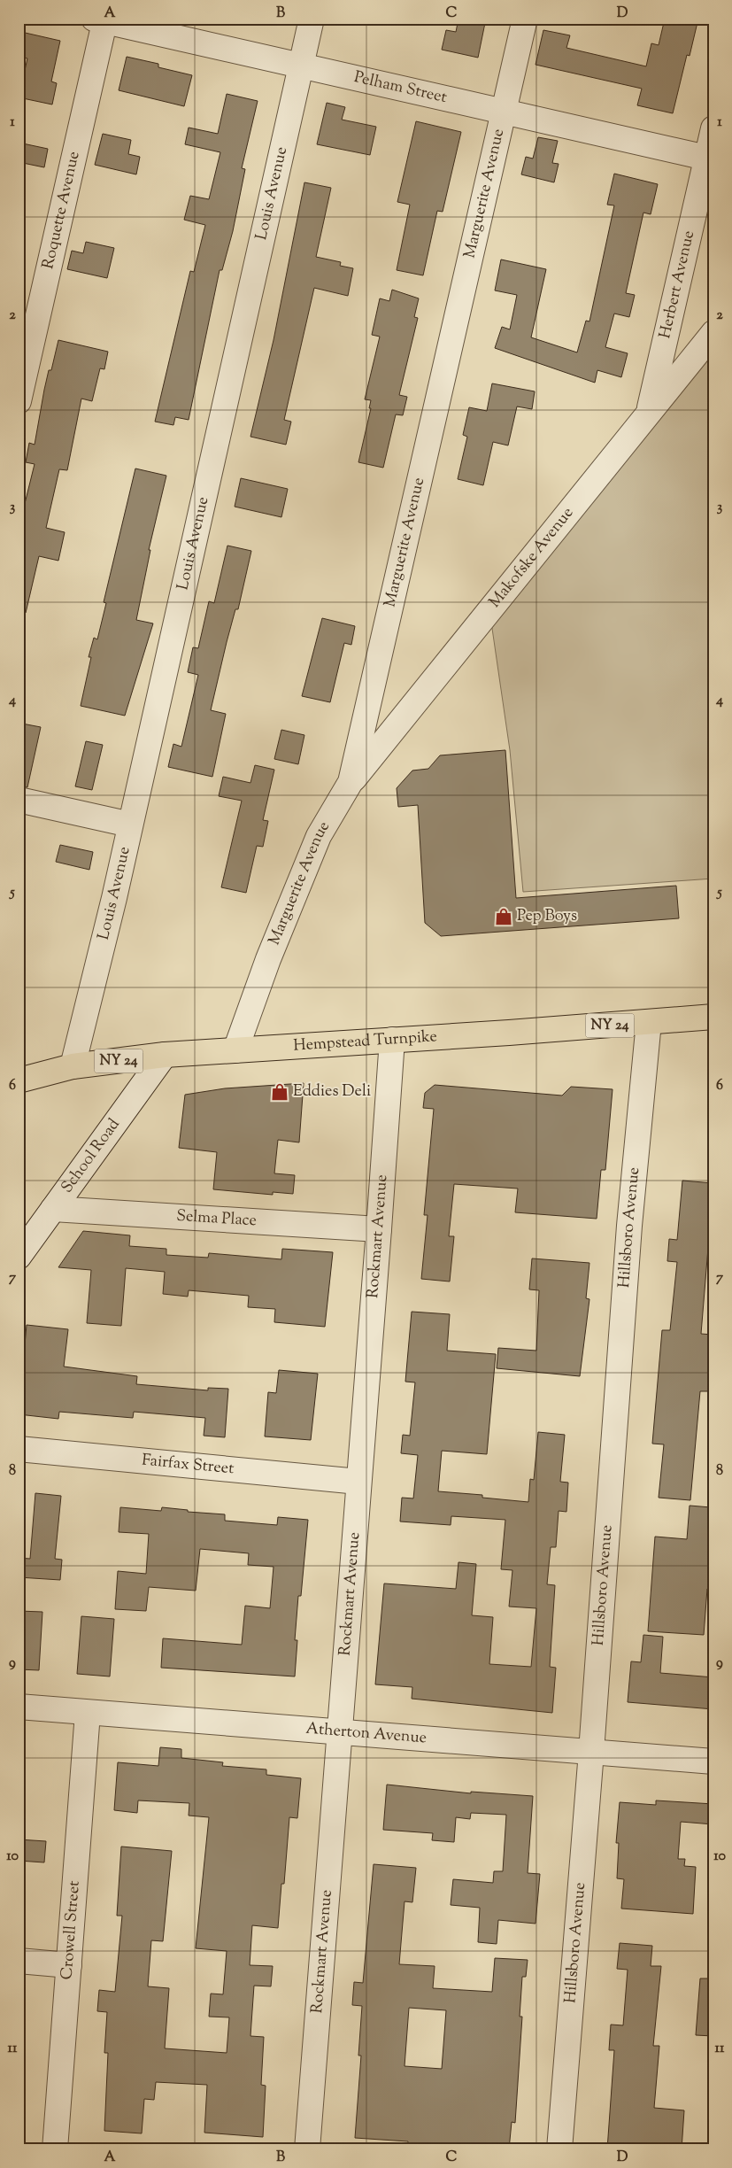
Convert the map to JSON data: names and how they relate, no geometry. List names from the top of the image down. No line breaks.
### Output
{"streets":{"main road":["NY 24","Hempstead Turnpike"],"street":["Pelham Street","Louis Avenue","Marguerite Avenue","Roquette Avenue","Herbert Avenue","Makofske Avenue","School Road","Selma Place","Hillsboro Avenue","Rockmart Avenue","Fairfax Street","Atherton Avenue","Crowell Street"]},"crossings":[["Pelham Street","Louis Avenue"],["Pelham Street","Marguerite Avenue"],["Pelham Street","Roquette Avenue"],["Pelham Street","Herbert Avenue"],["Louis Avenue","Hempstead Turnpike"],["Marguerite Avenue","Makofske Avenue"],["Marguerite Avenue","Hempstead Turnpike"],["Herbert Avenue","Makofske Avenue"],["Hempstead Turnpike","School Road"],["Hempstead Turnpike","Hillsboro Avenue"],["Hempstead Turnpike","Rockmart Avenue"],["School Road","Selma Place"],["Selma Place","Rockmart Avenue"],["Hillsboro Avenue","Atherton Avenue"],["Rockmart Avenue","Fairfax Street"],["Rockmart Avenue","Atherton Avenue"],["Atherton Avenue","Crowell Street"]],"places":{"shop":["Pep Boys","Eddies Deli"]},"grid":{"columns":["A","B","C","D"],"rows":["1","2","3","4","5","6","7","8","9","10","11"]}}
